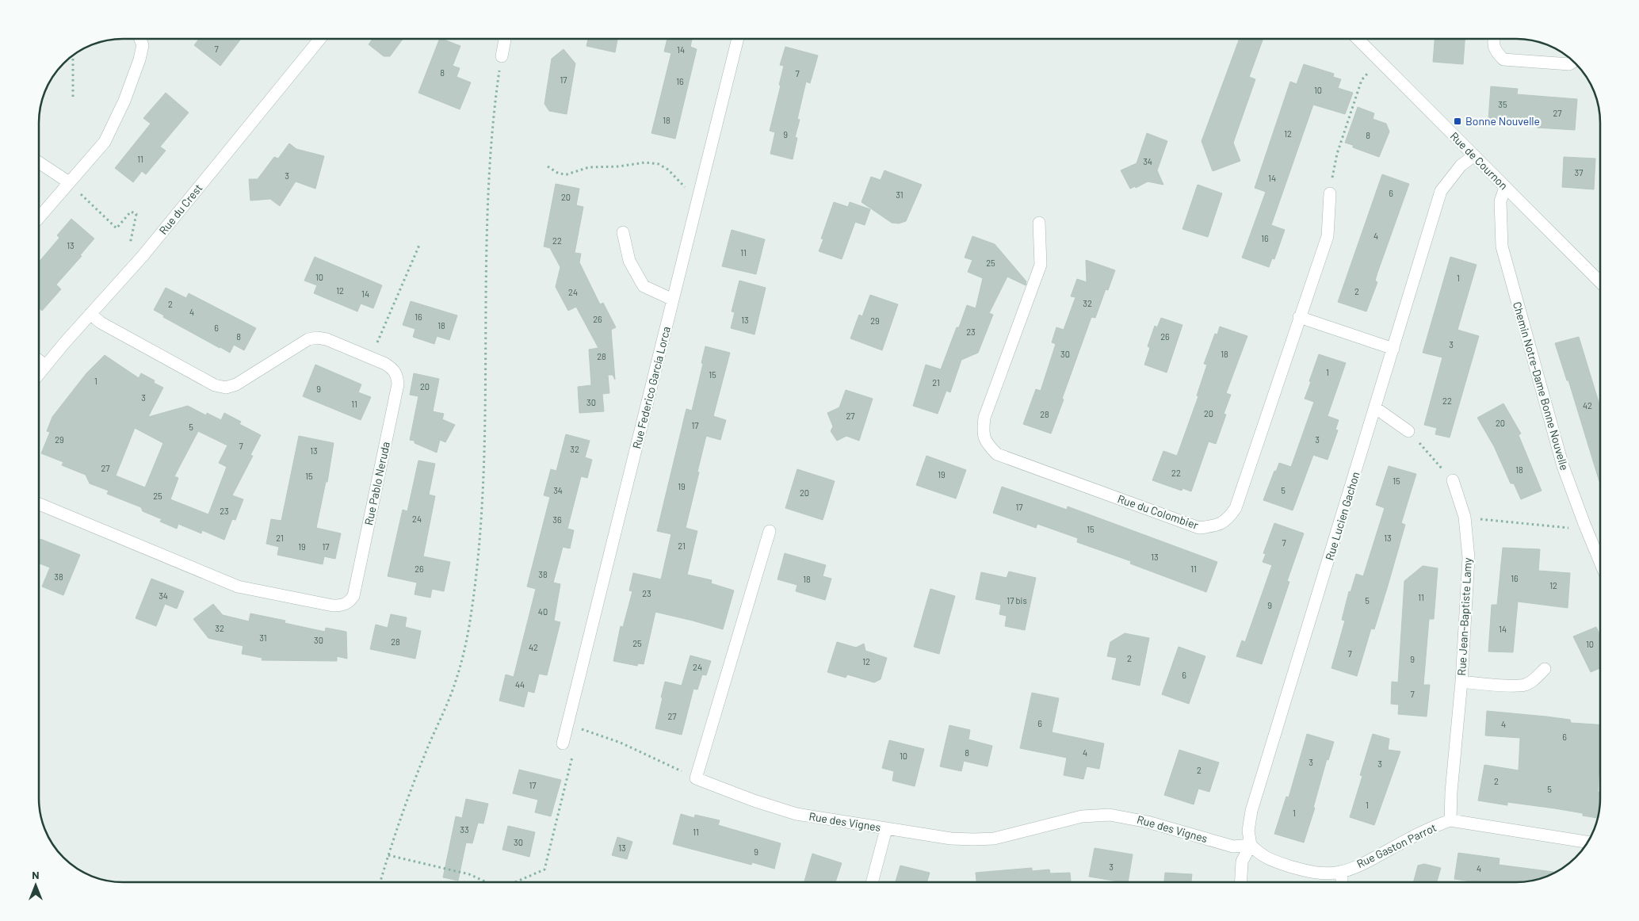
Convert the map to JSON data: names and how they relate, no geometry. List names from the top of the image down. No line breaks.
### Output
{"streets":{"street":["Rue de Cournon","Rue du Crest","Chemin Notre-Dame Bonne Nouvelle","Rue Federico García Lorca","Rue Pablo Neruda","Rue du Colombier","Rue Lucien Gachon","Rue Jean-Baptiste Lamy","Rue des Vignes","Rue Gaston Parrot"]},"crossings":[["Rue de Cournon","Chemin Notre-Dame Bonne Nouvelle"],["Rue de Cournon","Rue Lucien Gachon"],["Rue du Crest","Rue Pablo Neruda"],["Rue Lucien Gachon","Rue des Vignes"],["Rue Lucien Gachon","Rue Gaston Parrot"],["Rue Jean-Baptiste Lamy","Rue Gaston Parrot"],["Rue des Vignes","Rue Gaston Parrot"]],"places":{"transit":["Bonne Nouvelle"]},"house_numbers":["7","14","8","7","17","16","10","35","27","18","12","9","8","11","34","37","3","14","6","31","20","4","16","22","13","11","25","10","1","12","2","24","14","32","2","4","16","26","13","29","18","6","23","8","26","3","30","18","28","1","15","1","21","20","9","3","22","30","11","42","20","28","27","20","17","5","29","3","7","32","13","27","18","22","19","15","15","19","34","5","20","25","17","23","24","36","15","21","13","7","21","19","17","13","26","11","38","38","16","18","12","23","34","11","17 bis","5","9","40","32","14","31","30","28","25","10","42","7","2","9","12","24","6","44","7","27","6","4","6","8","4","10","3","3","2","2","17","5","1","1","33","11","30","13","9","3","4"],"north":"top"}
